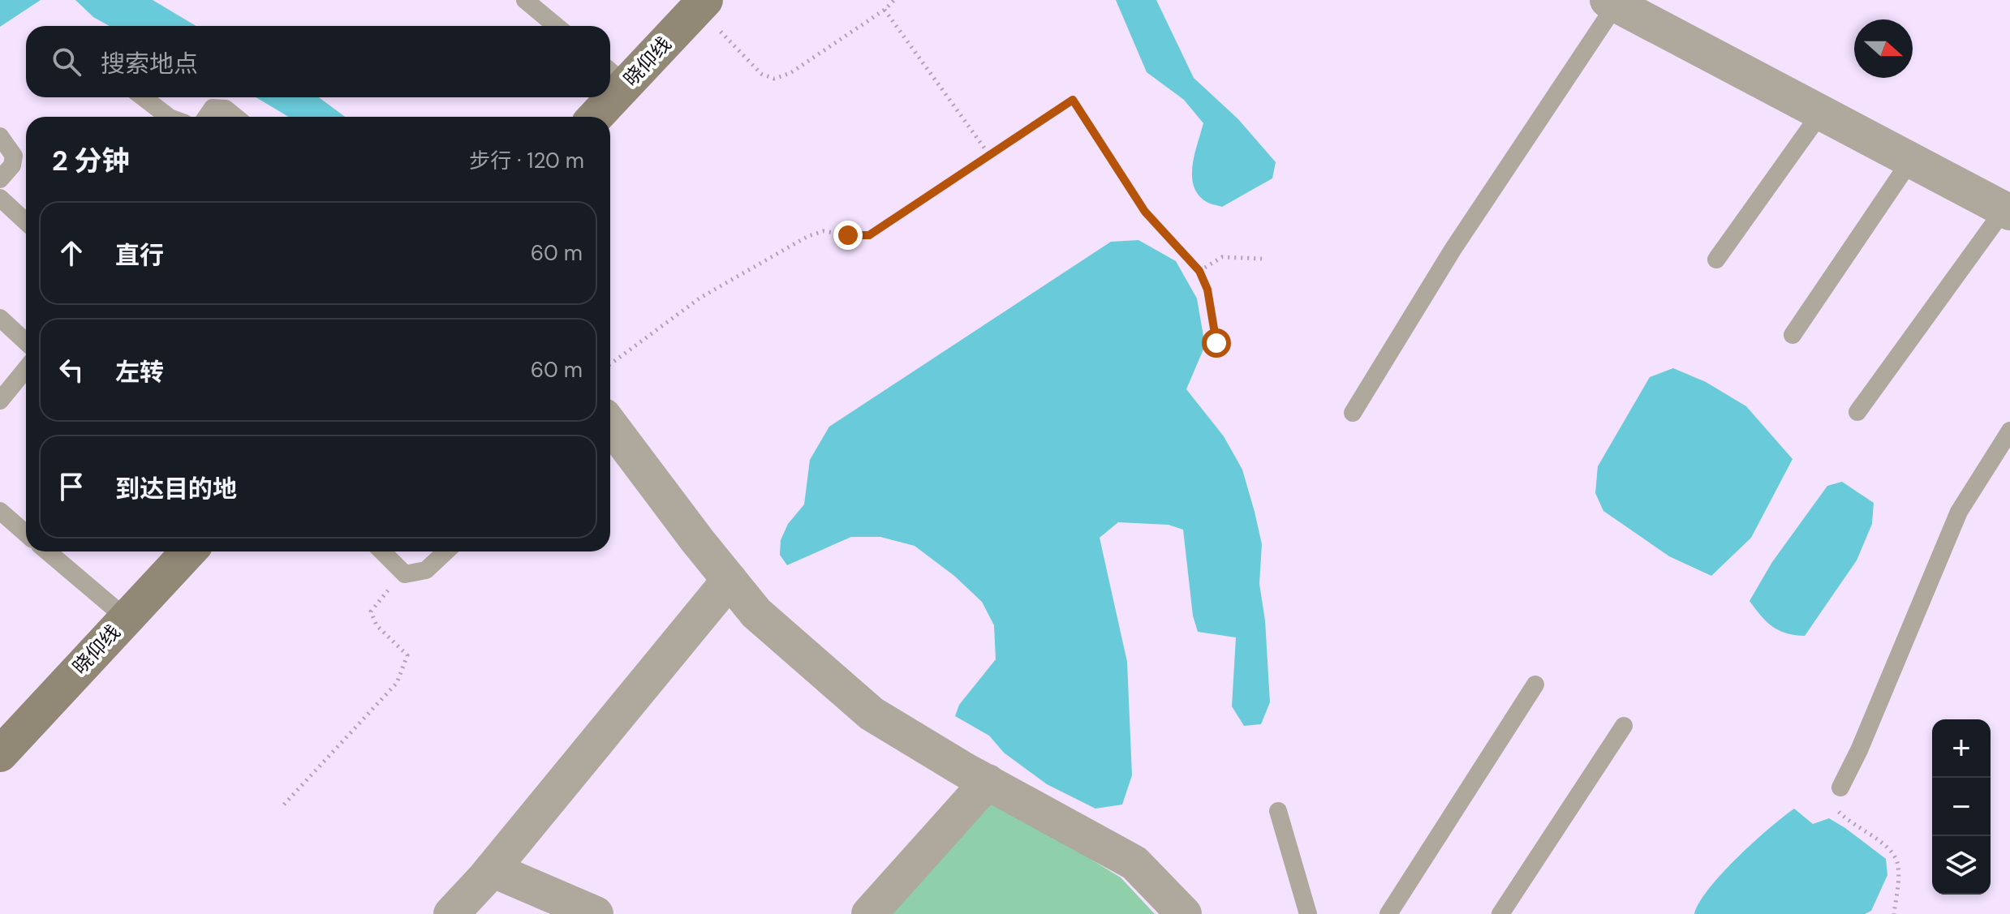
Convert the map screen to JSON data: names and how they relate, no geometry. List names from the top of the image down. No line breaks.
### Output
{"streets":{"main road":["晓仰线"]},"north":"right","page":{"search":"搜索地点","heading":["2 分钟","步行 · 120 m"],"list":[["直行","60 m"],["左转","60 m"],"到达目的地"],"map_buttons":["+","−"]}}
